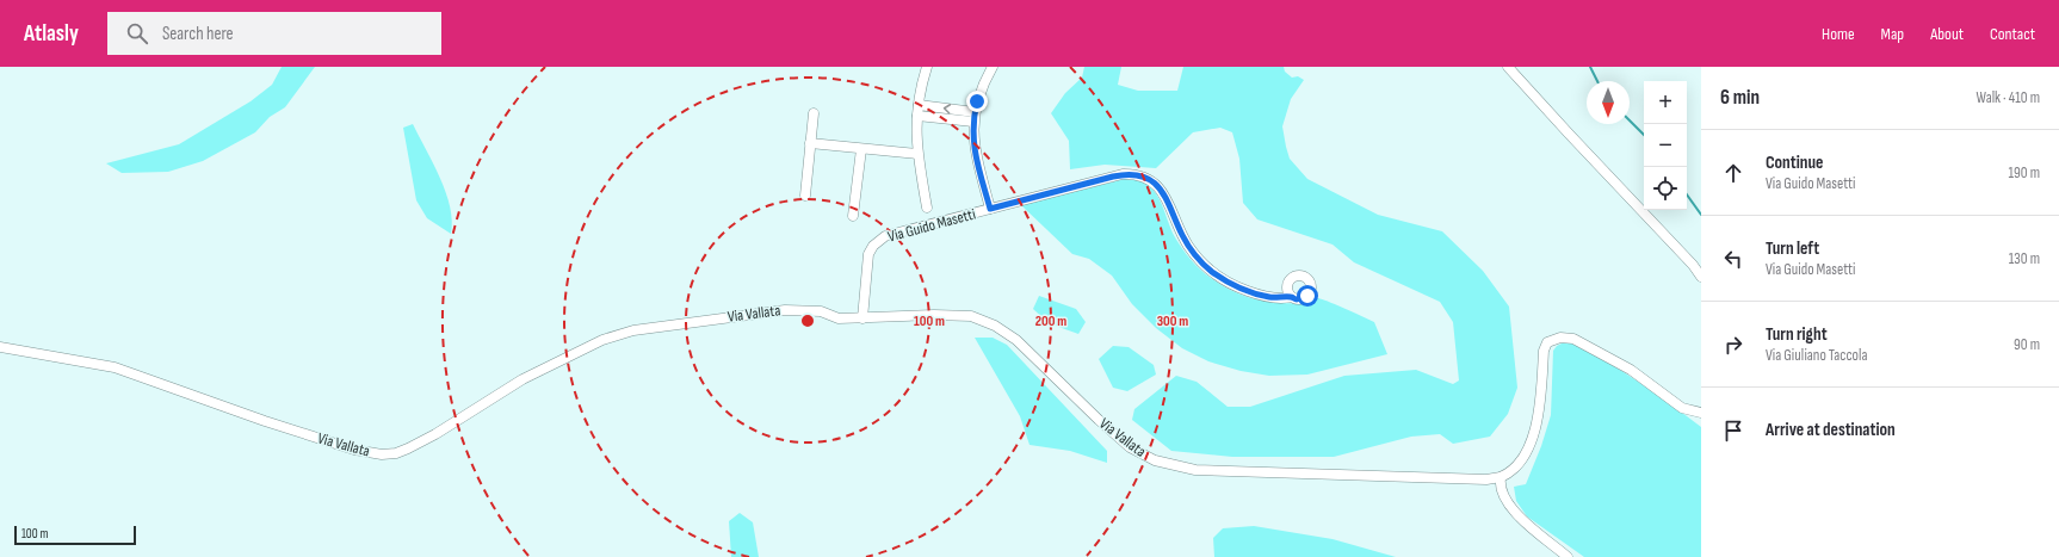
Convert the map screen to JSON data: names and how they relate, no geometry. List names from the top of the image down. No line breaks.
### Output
{"streets":{"street":["Via Guido Masetti","Via Vallata"]},"crossings":[["Via Guido Masetti","Via Vallata"]],"scale_bar":"100 m","north":"bottom","page":{"header":"Atlasly","search":"Search here","nav":["Home","Map","About","Contact"],"heading":["6 min","Walk · 410 m"],"map_buttons":["+","−"],"list":[["Continue","Via Guido Masetti","190 m"],["Turn left","Via Guido Masetti","130 m"],["Turn right","Via Giuliano Taccola","90 m"],"Arrive at destination"],"scale":"100 m"},"rings":["100 m","200 m","300 m"]}
